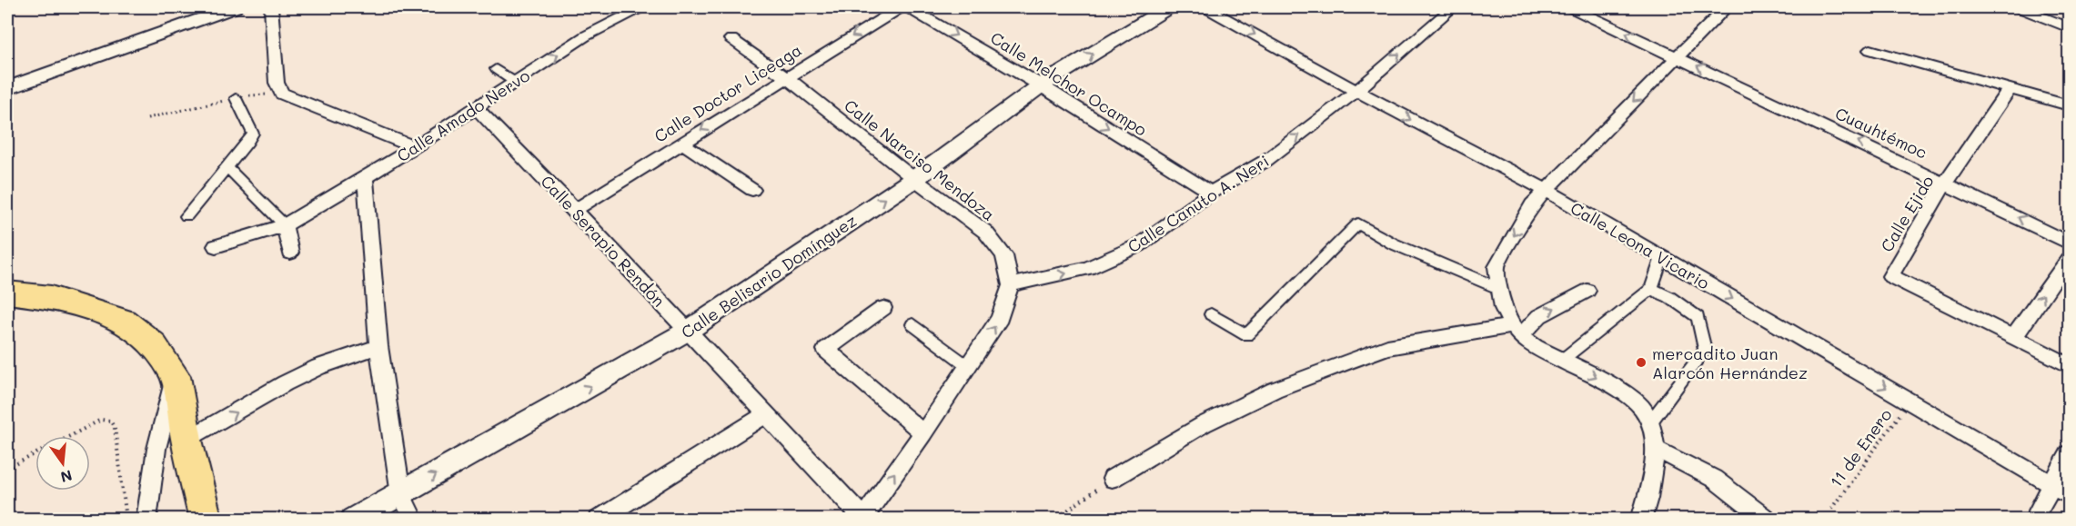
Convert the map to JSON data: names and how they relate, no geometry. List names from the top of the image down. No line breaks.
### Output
{"streets":{"street":["Calle Melchor Ocampo","Calle Doctor Liceaga","Calle Amado Nervo","Cuauhtémoc","Calle Narciso Mendoza","Calle Canuto A. Neri","Calle Ejido","Calle Serapio Rendón","Calle Leona Vicario","Calle Belisario Domínguez"],"path":["11 de Enero"]},"crossings":[["Calle Melchor Ocampo","Calle Canuto A. Neri"],["Calle Melchor Ocampo","Calle Belisario Domínguez"],["Calle Doctor Liceaga","Calle Narciso Mendoza"],["Calle Doctor Liceaga","Calle Serapio Rendón"],["Calle Amado Nervo","Calle Serapio Rendón"],["Cuauhtémoc","Calle Ejido"],["Calle Narciso Mendoza","Calle Canuto A. Neri"],["Calle Narciso Mendoza","Calle Belisario Domínguez"],["Calle Canuto A. Neri","Calle Leona Vicario"],["Calle Serapio Rendón","Calle Belisario Domínguez"],["Calle Leona Vicario","11 de Enero"]],"one_way":["Calle Melchor Ocampo","Calle Doctor Liceaga","Calle Canuto A. Neri","Calle Leona Vicario"],"places":["mercadito Juan Alarcón Hernández"],"north":"bottom"}
